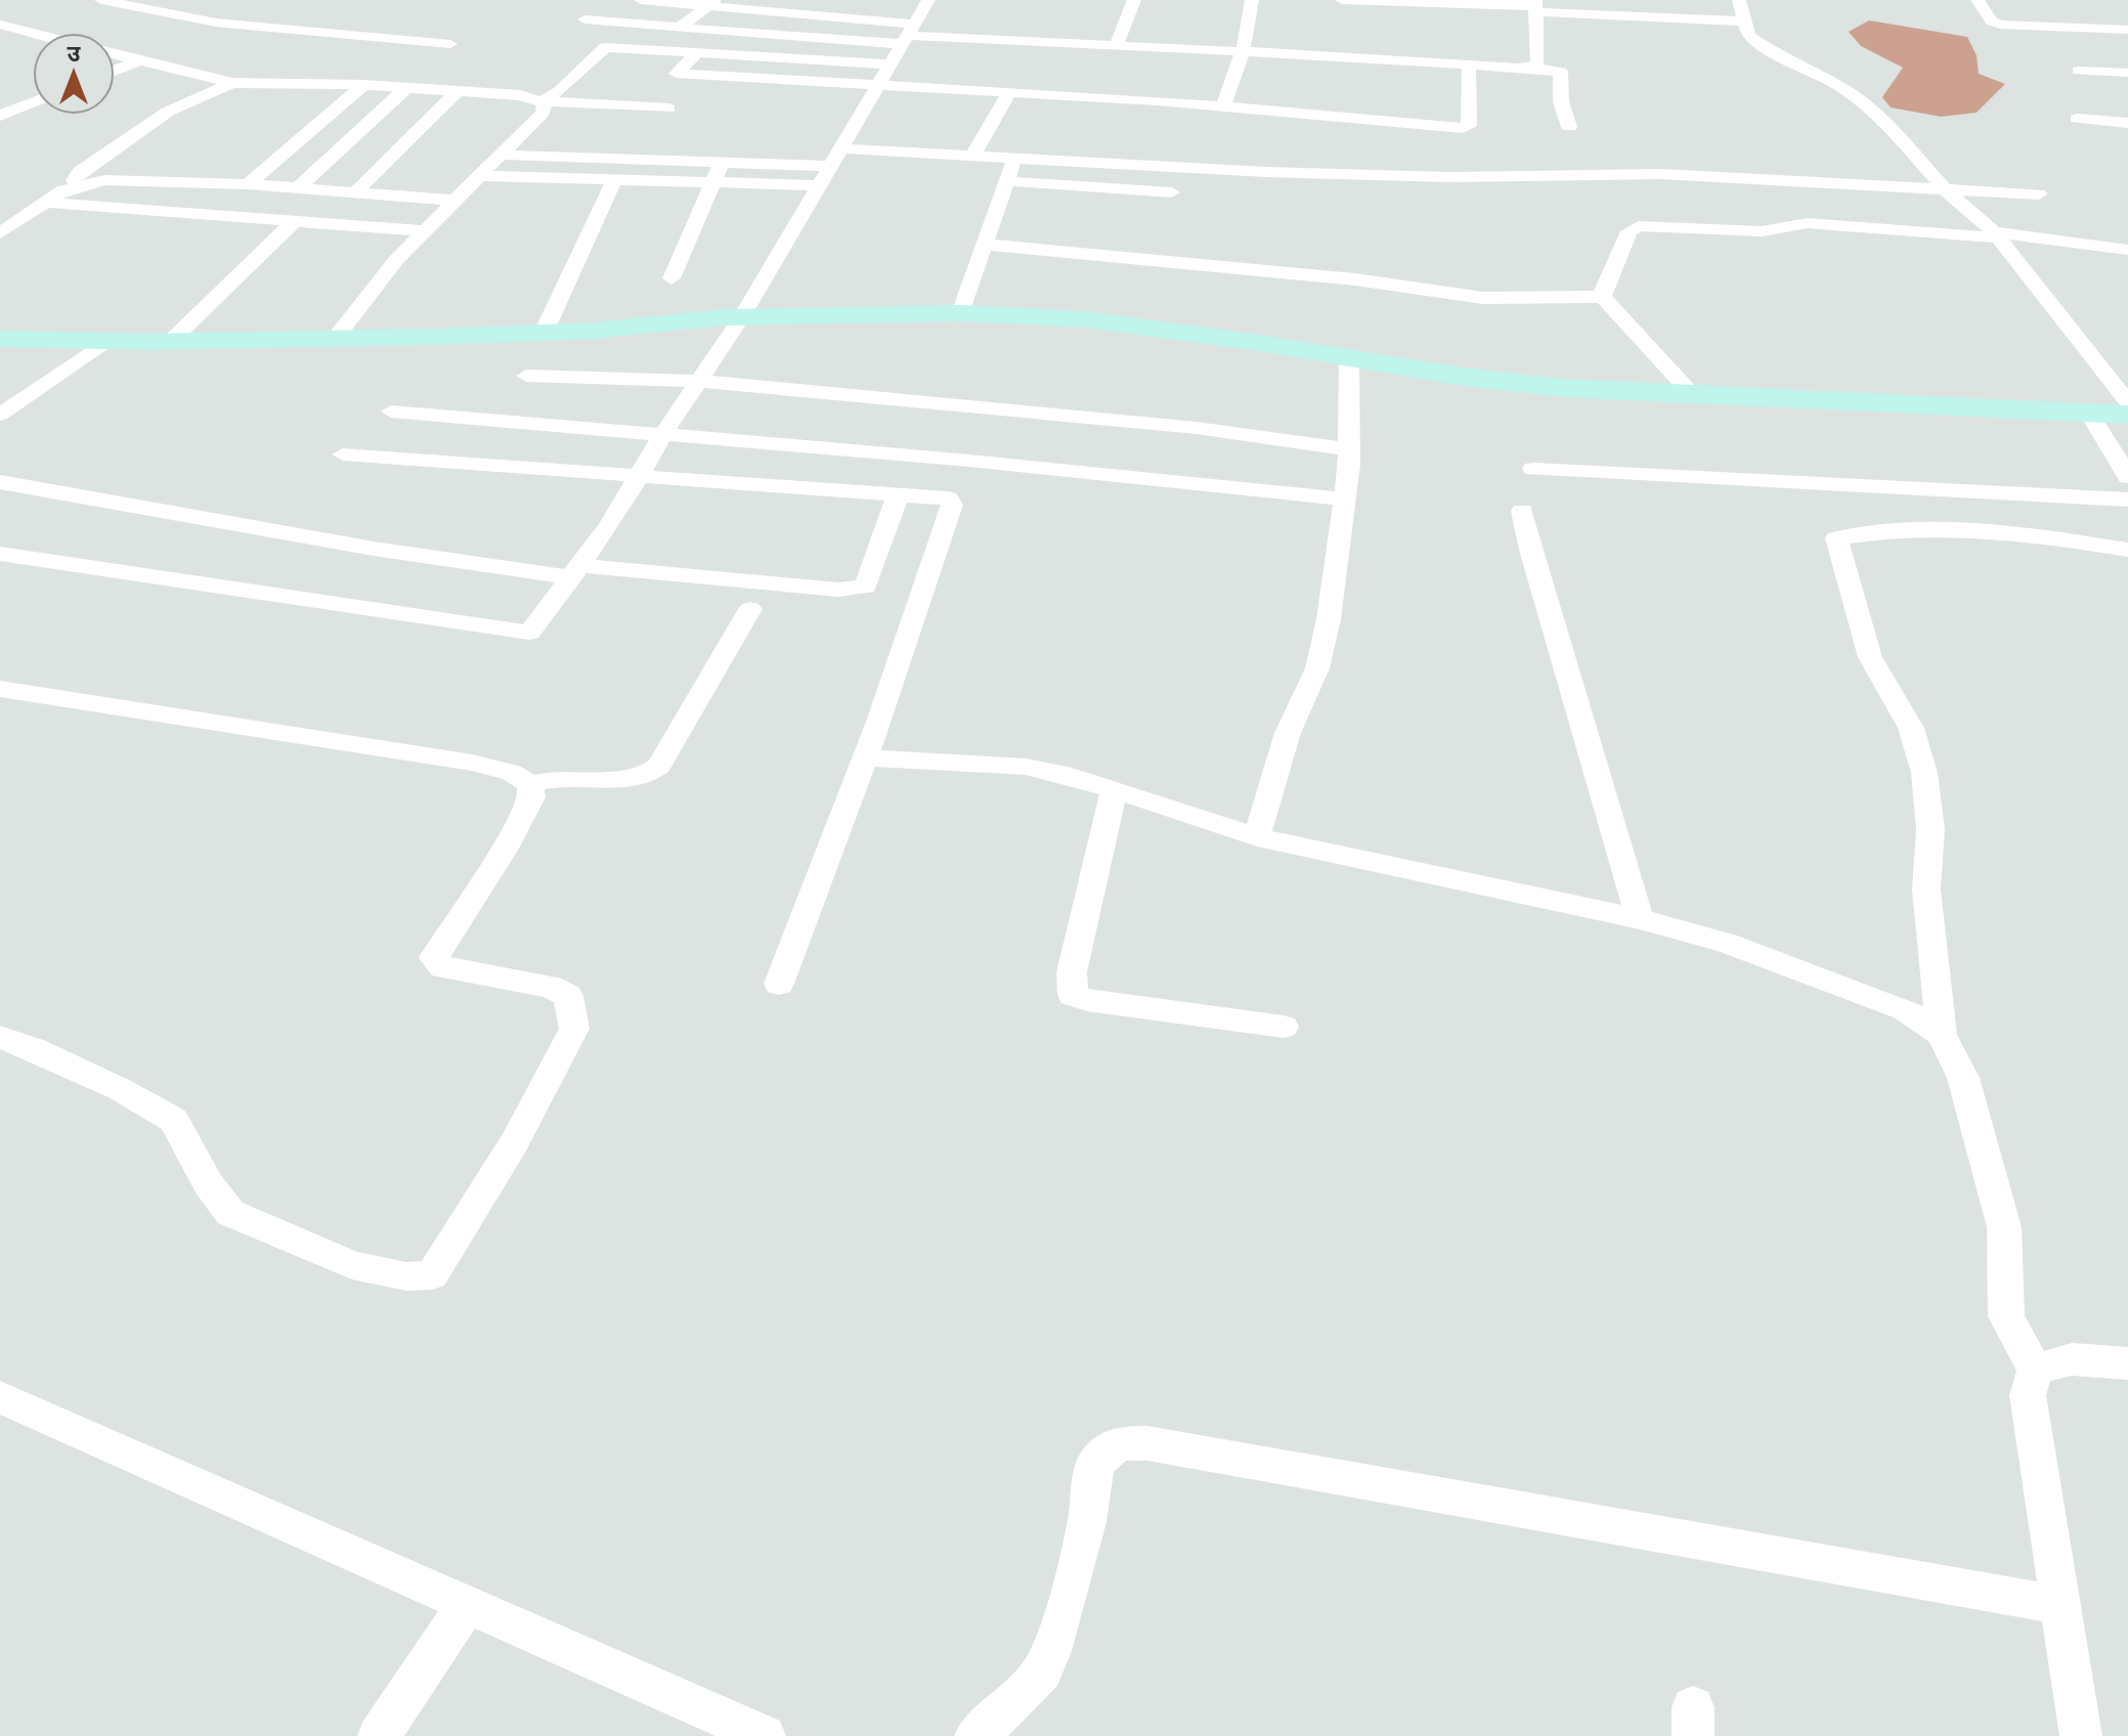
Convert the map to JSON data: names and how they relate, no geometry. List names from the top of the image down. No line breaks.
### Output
{"north":"top"}
